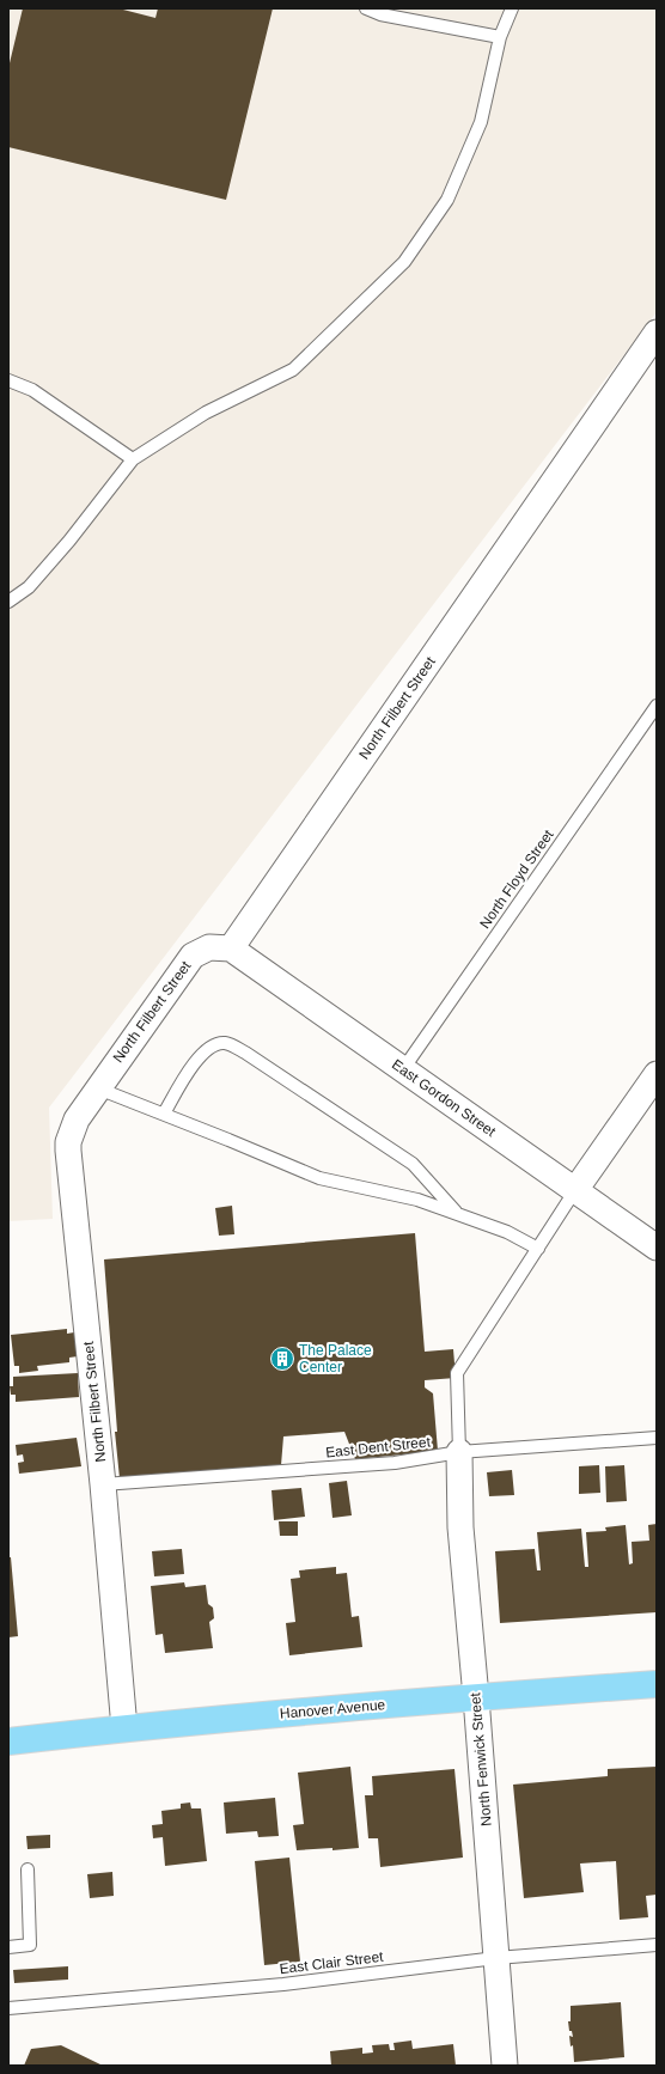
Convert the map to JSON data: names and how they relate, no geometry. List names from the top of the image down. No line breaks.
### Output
{"streets":{"main road":["Hanover Avenue"],"street":["North Filbert Street","East Gordon Street","North Fenwick Street"],"lane":["North Floyd Street","East Dent Street","East Clair Street"]},"crossings":[["North Filbert Street","East Gordon Street"],["North Filbert Street","East Dent Street"],["North Filbert Street","Hanover Avenue"],["North Floyd Street","East Gordon Street"],["East Dent Street","North Fenwick Street"],["Hanover Avenue","North Fenwick Street"],["North Fenwick Street","East Clair Street"]],"places":{"building":["The Palace Center"]}}
